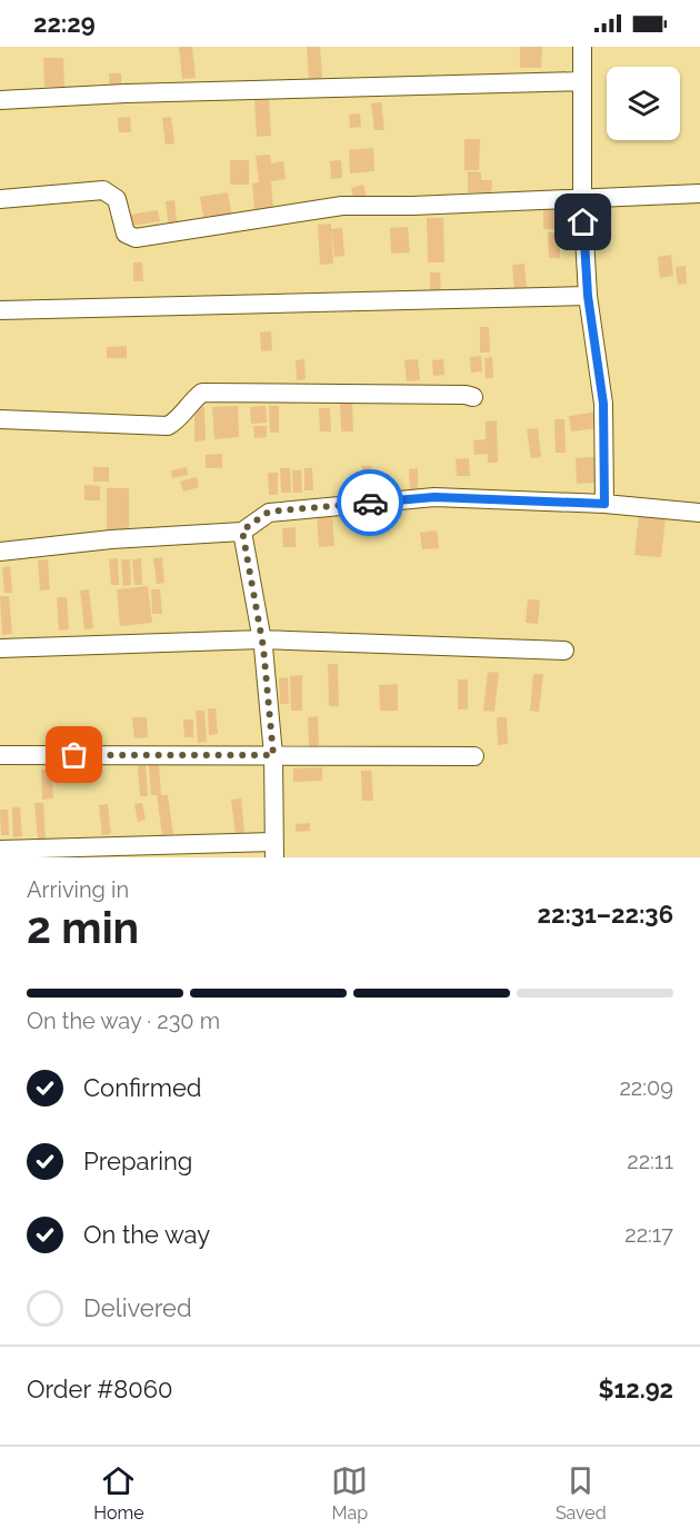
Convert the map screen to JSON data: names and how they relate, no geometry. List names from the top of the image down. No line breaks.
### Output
{"page":{"status":"22:29","heading":["2 min","Arriving in","22:31–22:36"],"panel":["Order #8060","$12.92"],"bar":"On the way · 230 m","list":[["Confirmed","22:09"],["Preparing","22:11"],["On the way","22:17"],"Delivered"],"tabs":["Home","Map","Saved"]}}
